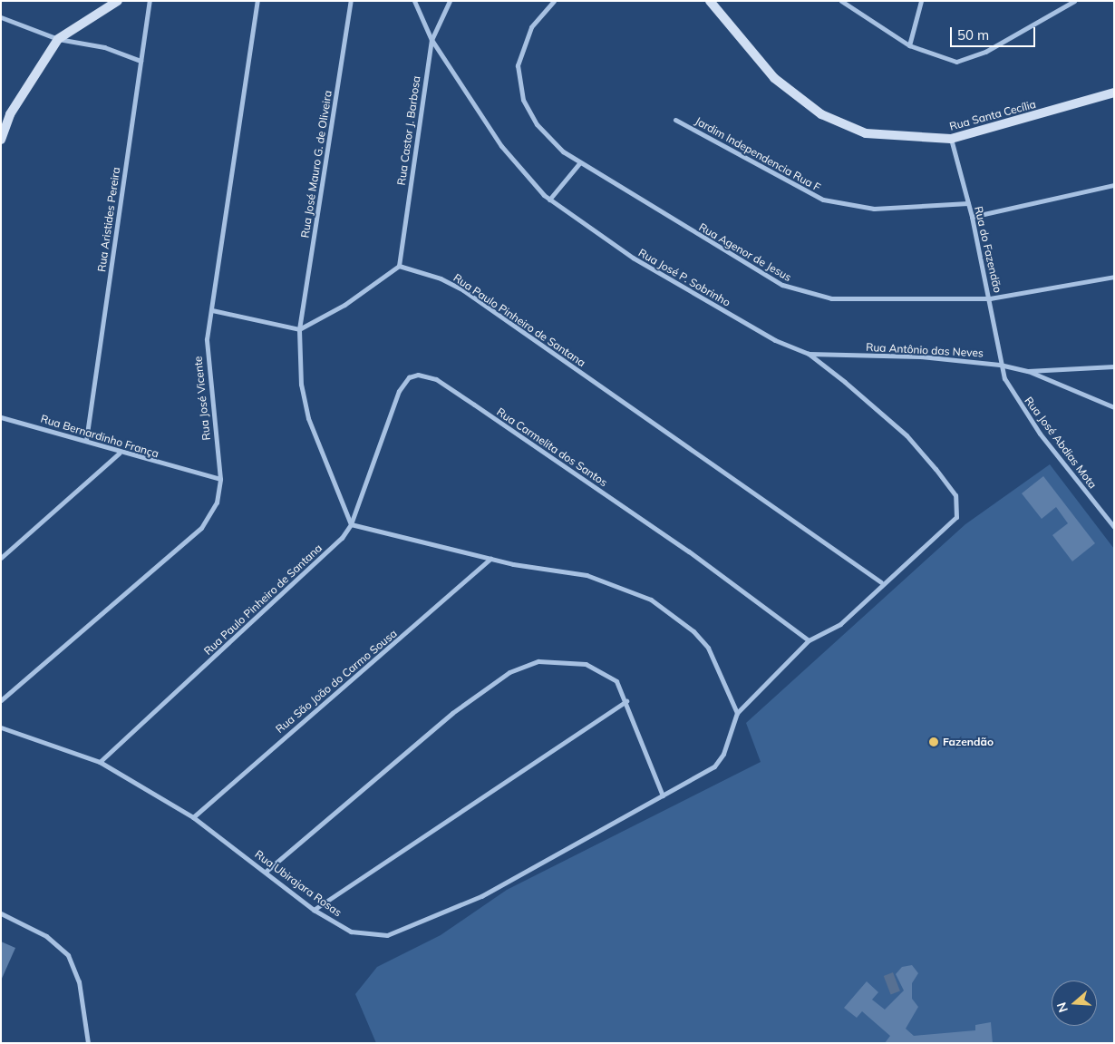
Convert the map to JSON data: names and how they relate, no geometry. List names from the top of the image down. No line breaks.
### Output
{"streets":{"street":["Rua Santa Cecília","Rua Castor J. Barbosa","Jardim Independencia Rua F","Rua José Mauro G. de Oliveira","Rua Aristides Pereira","Rua do Fazendão","Rua Agenor de Jesus","Rua José P. Sobrinho","Rua Paulo Pinheiro de Santana","Rua Antônio das Neves","Rua José Vicente","Rua Bernardinho França","Rua José Abdias Mota","Rua Carmelita dos Santos","Rua São João do Carmo Sousa","Rua Ubirajara Rosas"]},"crossings":[["Rua Santa Cecília","Rua do Fazendão"],["Rua Castor J. Barbosa","Rua José P. Sobrinho"],["Rua Castor J. Barbosa","Rua Paulo Pinheiro de Santana"],["Jardim Independencia Rua F","Rua do Fazendão"],["Rua Aristides Pereira","Rua Bernardinho França"],["Rua do Fazendão","Rua Agenor de Jesus"],["Rua do Fazendão","Rua Antônio das Neves"],["Rua do Fazendão","Rua José Abdias Mota"],["Rua José P. Sobrinho","Rua Paulo Pinheiro de Santana"],["Rua José P. Sobrinho","Rua Antônio das Neves"],["Rua Paulo Pinheiro de Santana","Rua Carmelita dos Santos"],["Rua Paulo Pinheiro de Santana","Rua Ubirajara Rosas"],["Rua Antônio das Neves","Rua José Abdias Mota"],["Rua José Vicente","Rua Bernardinho França"],["Rua São João do Carmo Sousa","Rua Ubirajara Rosas"]],"places":["Fazendão"],"scale_bar":"50 m","north":"left"}
